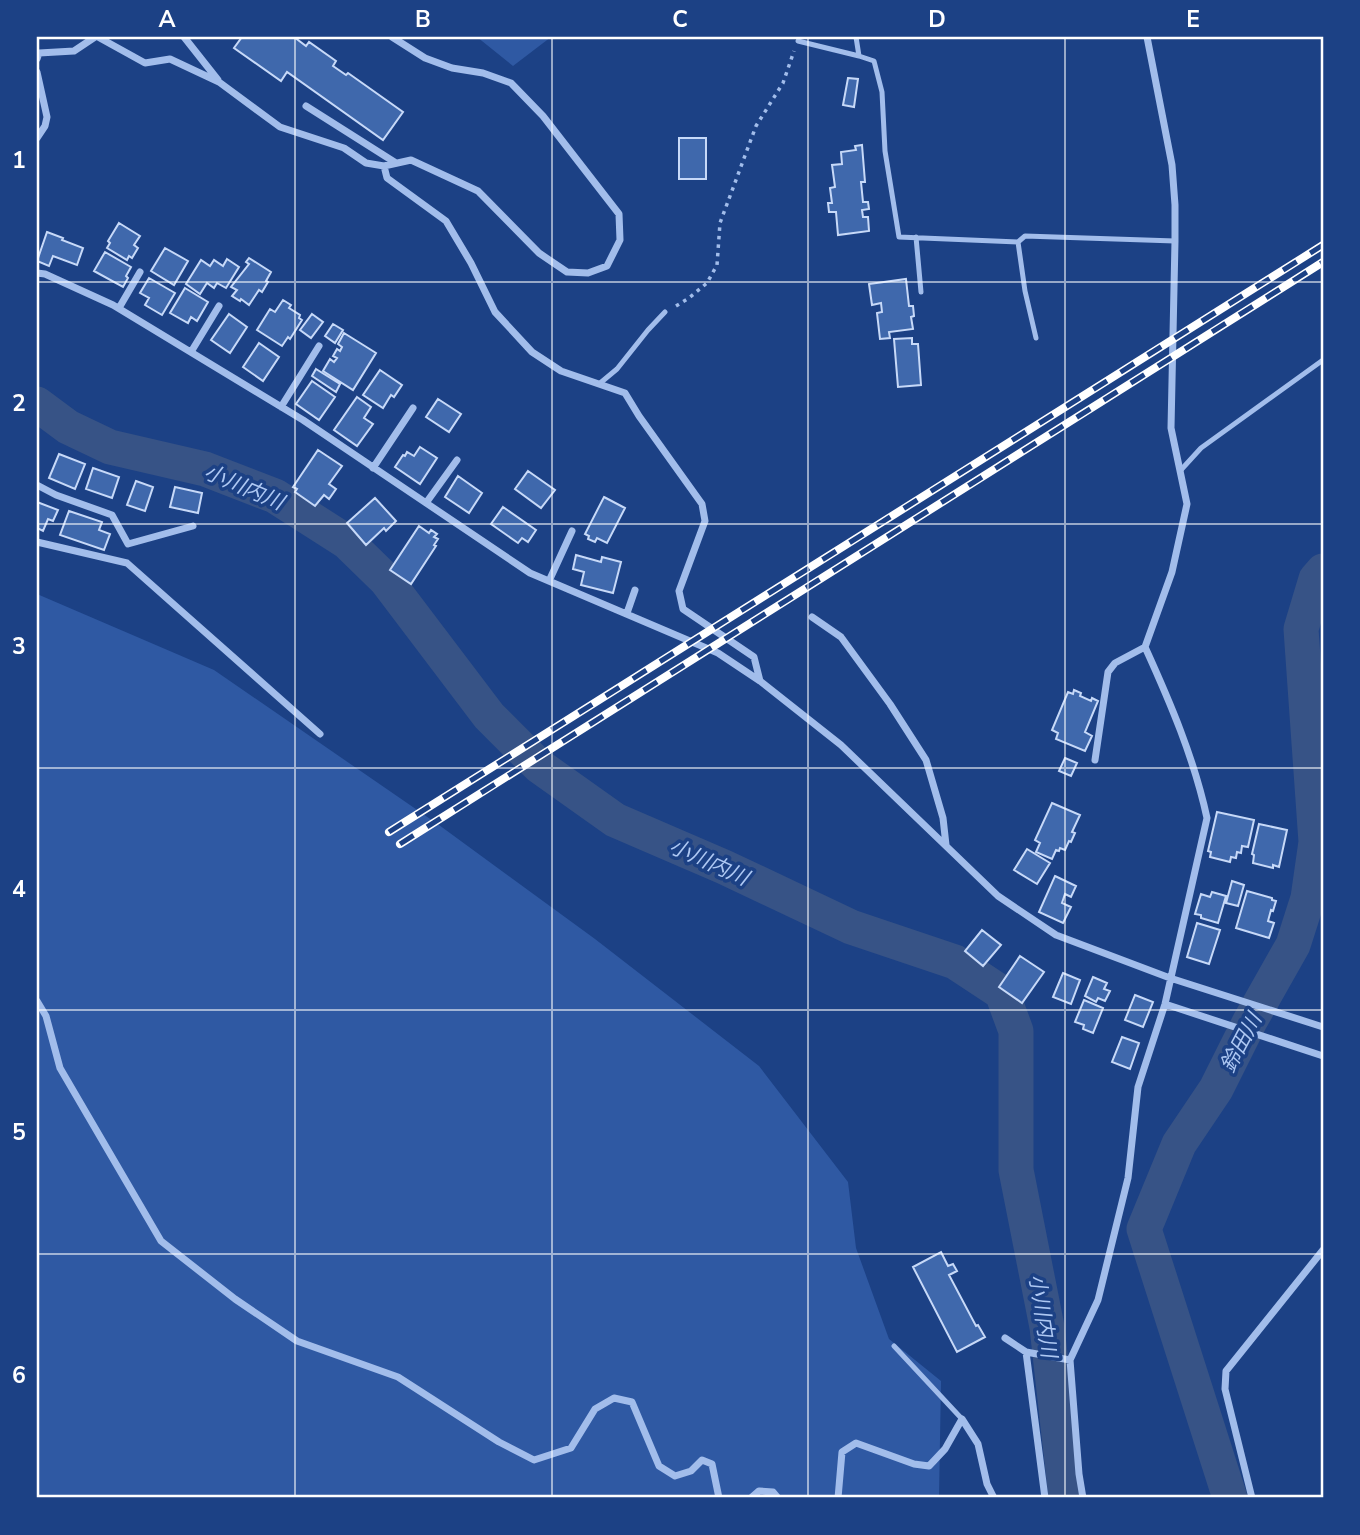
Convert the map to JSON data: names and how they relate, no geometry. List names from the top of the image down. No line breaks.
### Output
{"water":["小川内川","鈴田川"],"grid":{"columns":["A","B","C","D","E"],"rows":["1","2","3","4","5","6"]}}
